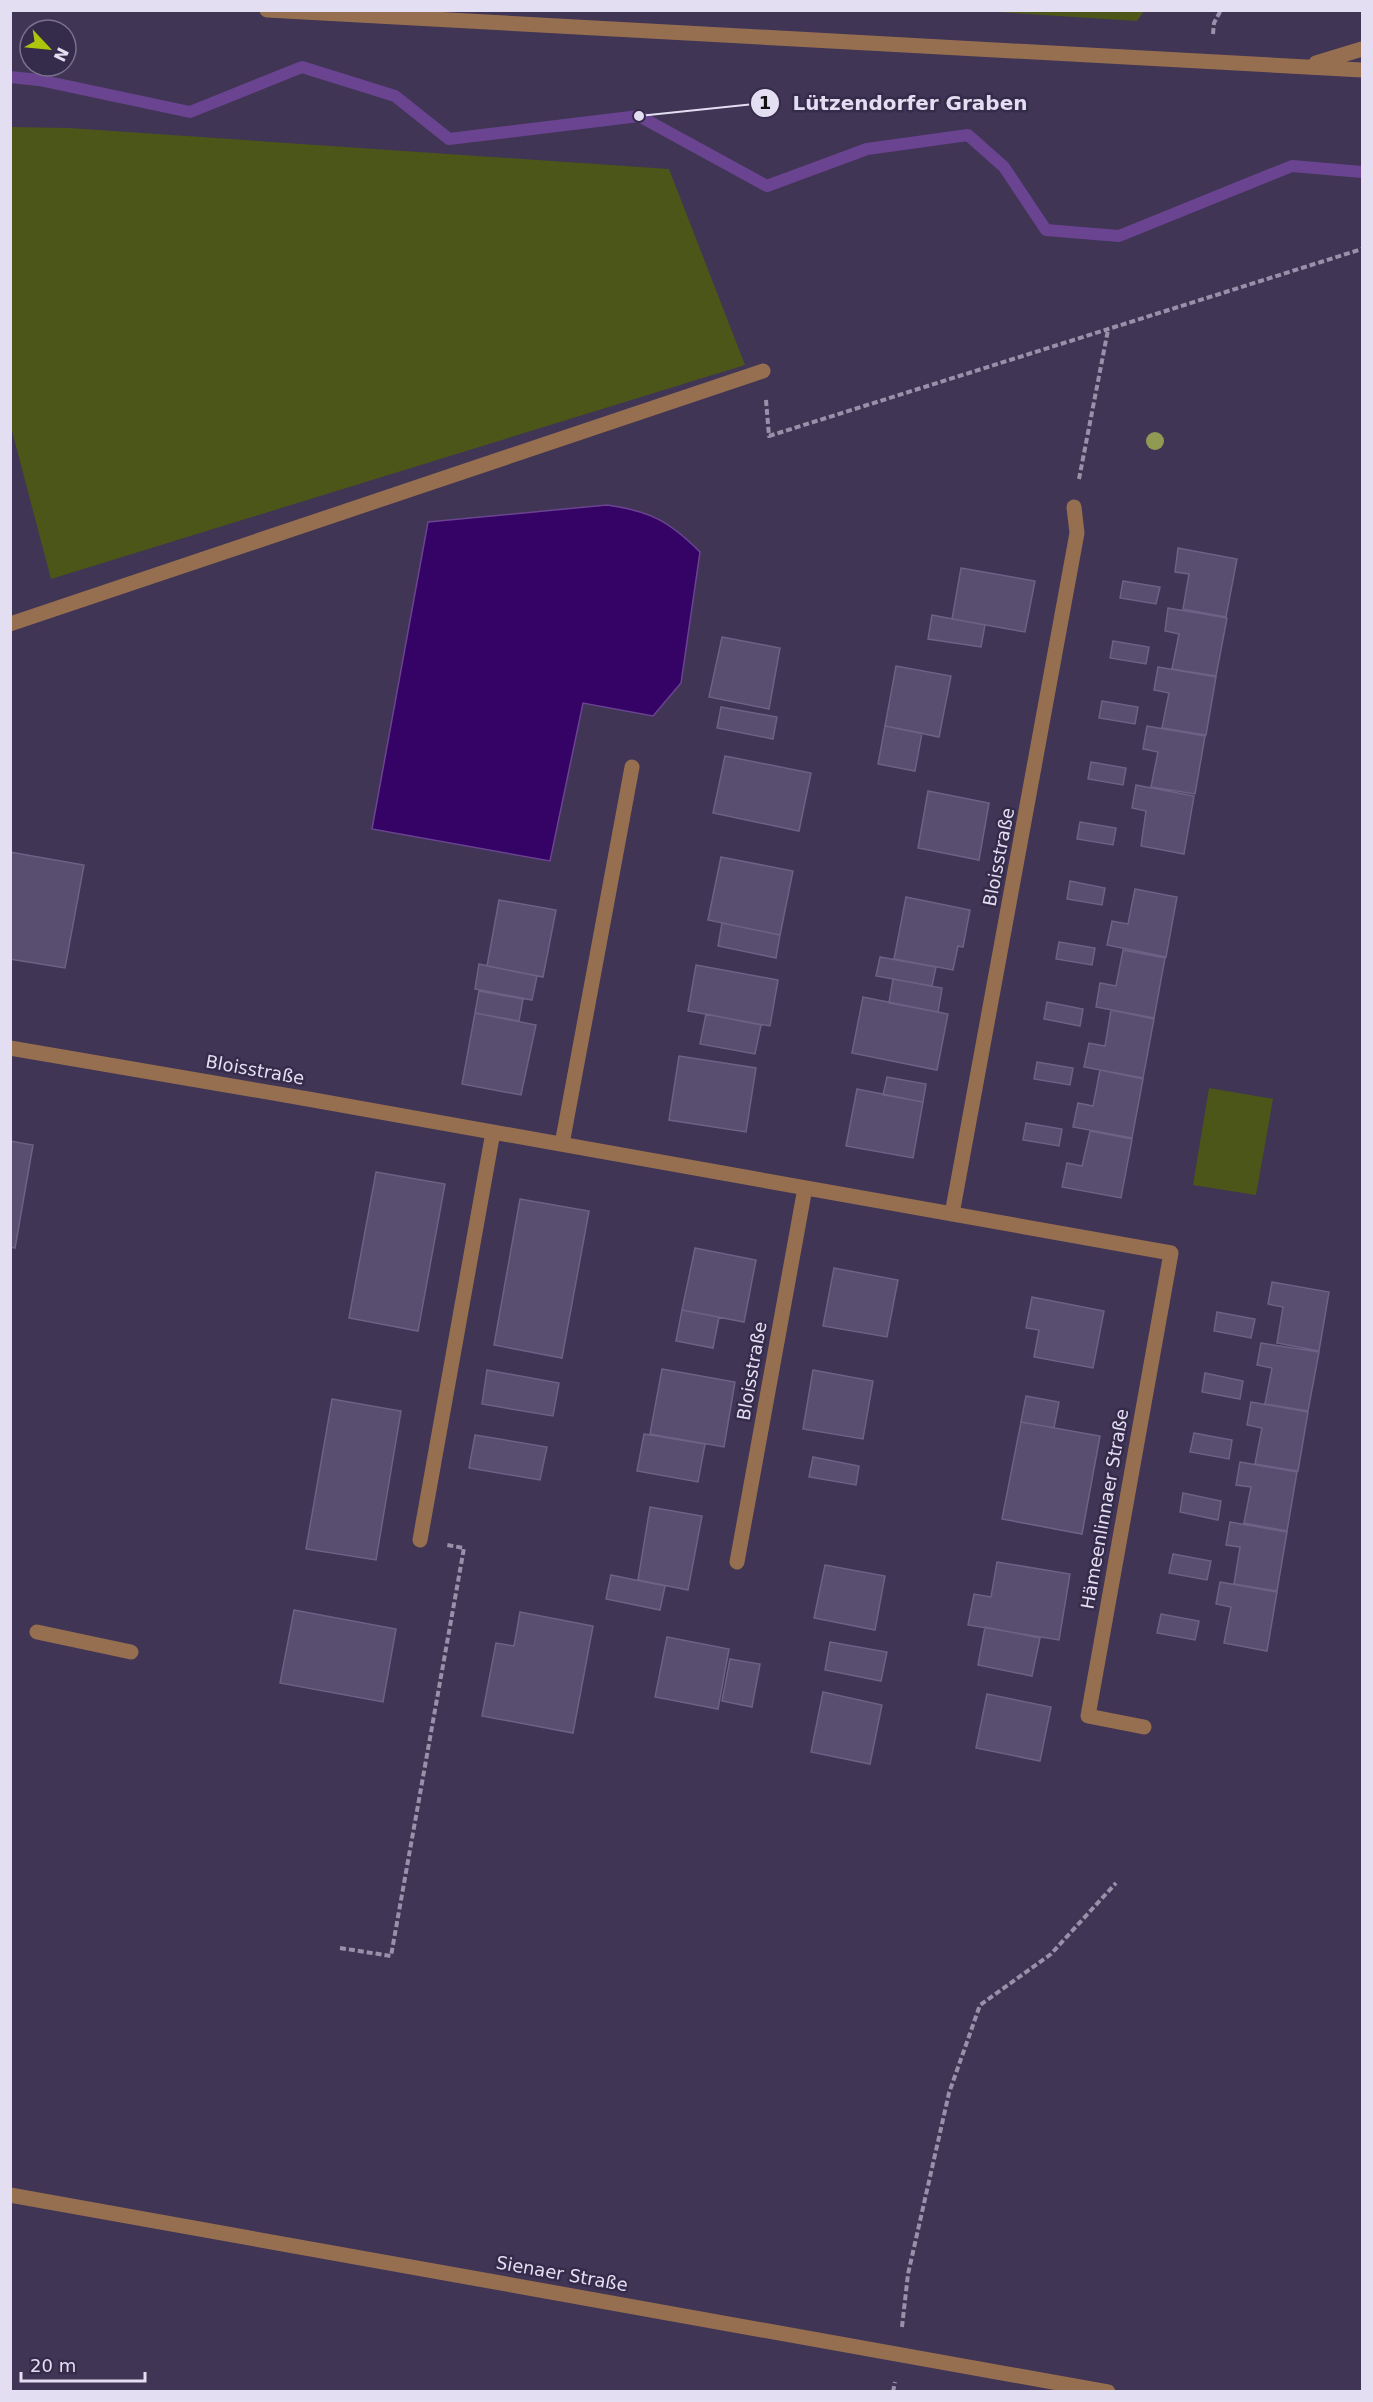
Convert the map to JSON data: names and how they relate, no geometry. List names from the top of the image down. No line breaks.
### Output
{"streets":{"street":["Bloisstraße","Hämeenlinnaer Straße","Sienaer Straße"]},"crossings":[["Bloisstraße","Hämeenlinnaer Straße"]],"places":["Lützendorfer Graben"],"scale_bar":"20 m","north":"bottom right"}
